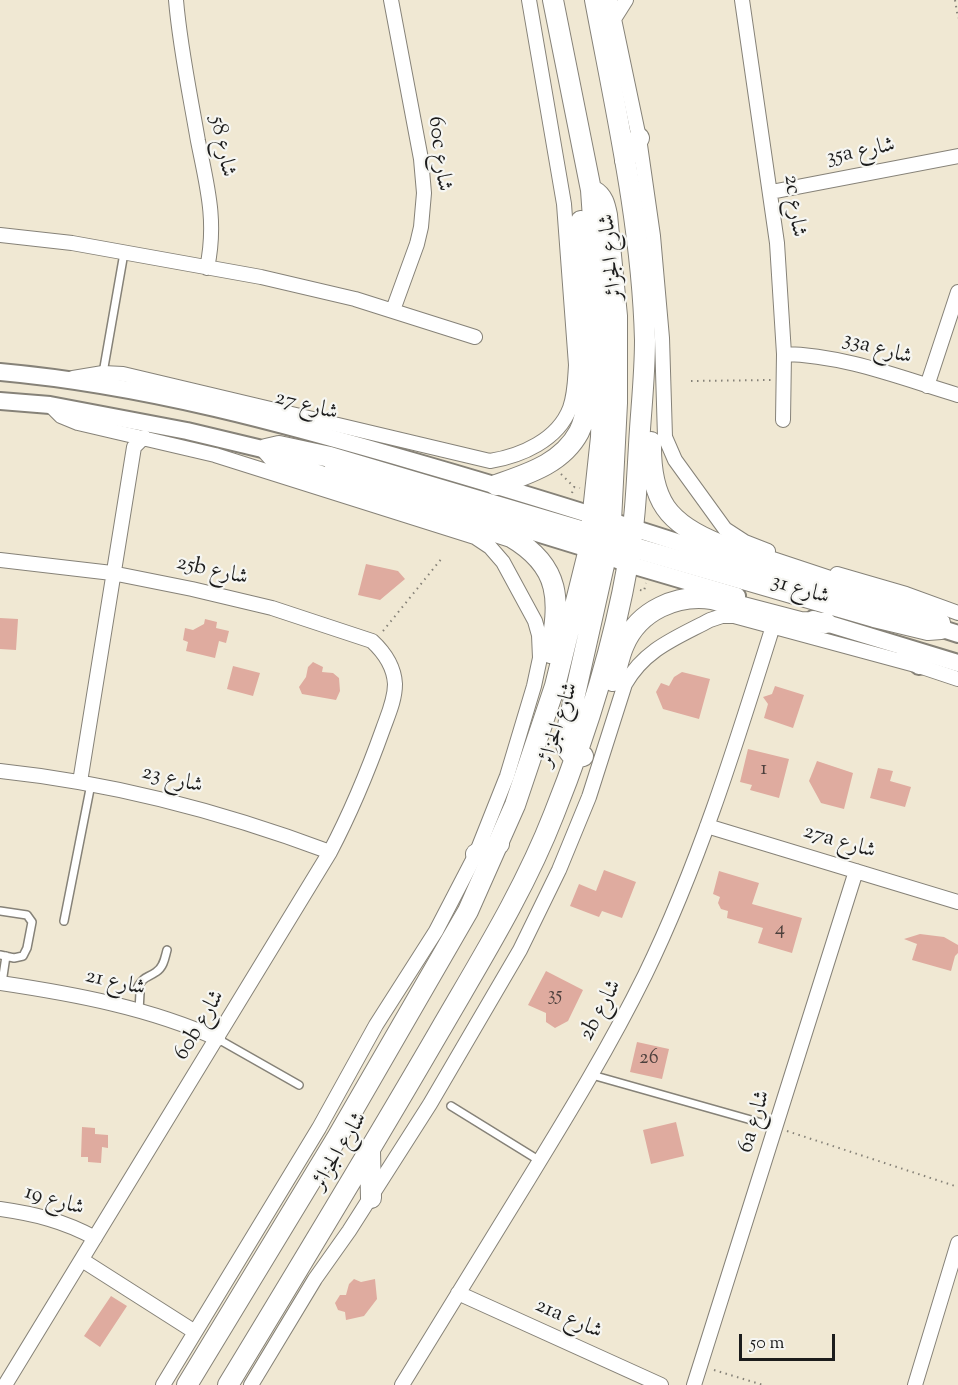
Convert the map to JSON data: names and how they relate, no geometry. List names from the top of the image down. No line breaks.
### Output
{"streets":{"main road":["شارع الجزائر"],"street":["شارع 58","35a شارع","60c شارع","2c شارع","33a شارع","شارع 27","25b شارع","شارع 31","شارع 23","27a شارع","شارع 21","2b شارع","60b شارع","6a شارع","شارع 19","21a شارع"]},"crossings":[["35a شارع","2c شارع"],["2c شارع","33a شارع"],["شارع الجزائر","شارع 27"],["شارع الجزائر","شارع 31"],["شارع 27","شارع 31"],["25b شارع","60b شارع"],["شارع 23","60b شارع"],["27a شارع","2b شارع"],["27a شارع","6a شارع"],["شارع 21","60b شارع"],["2b شارع","21a شارع"],["60b شارع","شارع 19"]],"house_numbers":["1","4","35","26"],"scale_bar":"50 m"}
